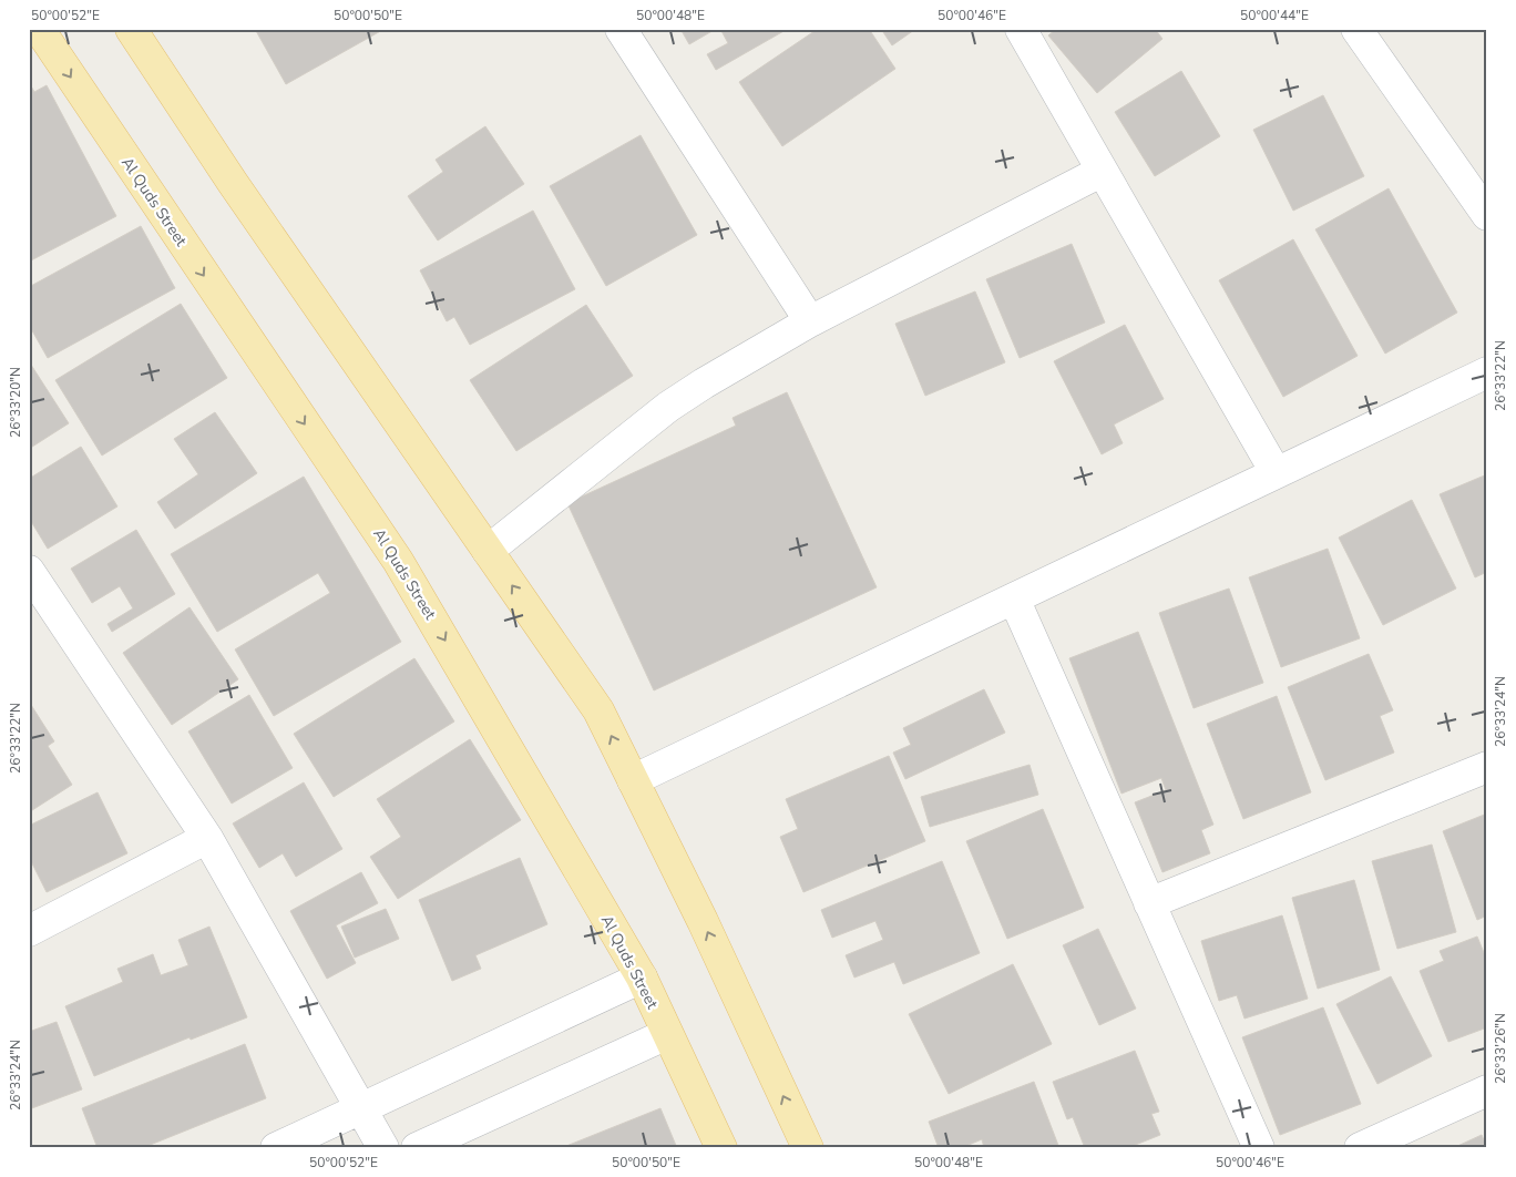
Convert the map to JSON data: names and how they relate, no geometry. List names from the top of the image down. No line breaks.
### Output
{"streets":{"main road":["Al Quds Street"]},"coordinates":["50°00'52\"E","50°00'50\"E","50°00'48\"E","50°00'46\"E","50°00'44\"E","26°33'22\"N","26°33'20\"N","26°33'24\"N","26°33'26\"N"]}
